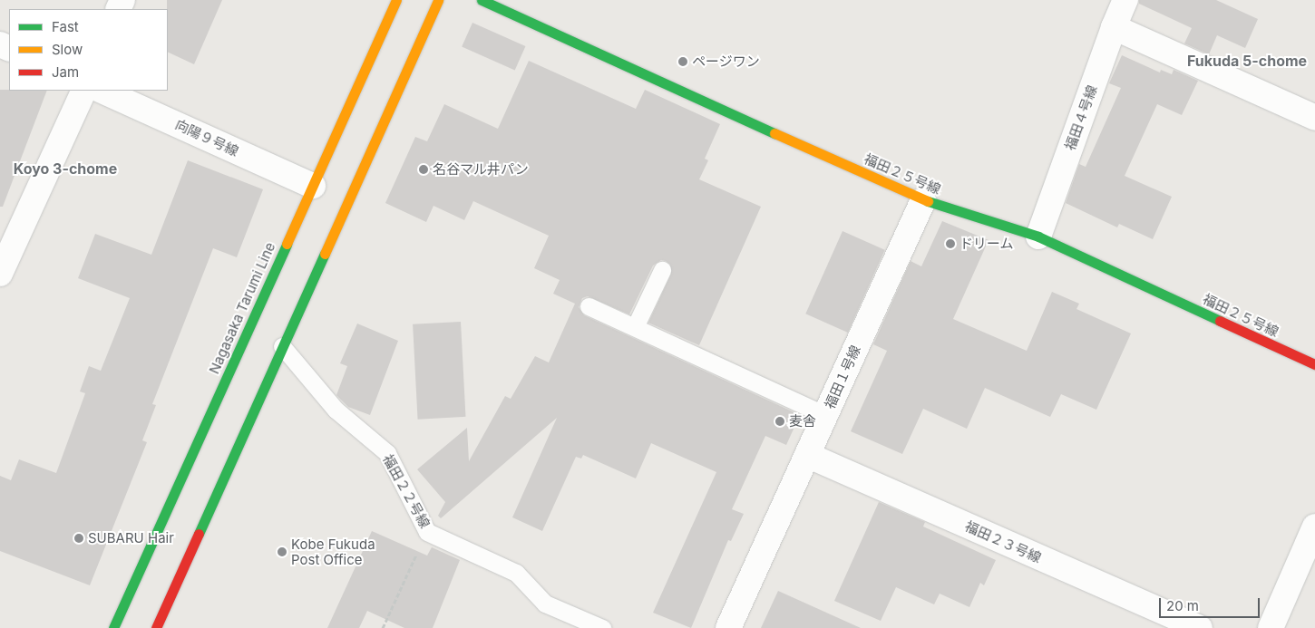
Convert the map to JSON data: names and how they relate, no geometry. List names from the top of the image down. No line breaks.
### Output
{"streets":{"main road":["福田２５号線","Nagasaka Tarumi Line"],"street":["福田４号線","向陽９号線","福田１号線","福田２３号線"],"lane":["福田２２号線"]},"crossings":[["福田４号線","福田２５号線"],["向陽９号線","Nagasaka Tarumi Line"],["福田２５号線","福田１号線"],["福田１号線","福田２３号線"]],"districts":["Fukuda 5-chome","Koyo 3-chome"],"places":["ページワン","名谷マル井パン","ドリーム","麦舎","SUBARU Hair","Kobe Fukuda Post Office"],"legend":["Fast","Slow","Jam"],"scale_bar":"20 m"}
